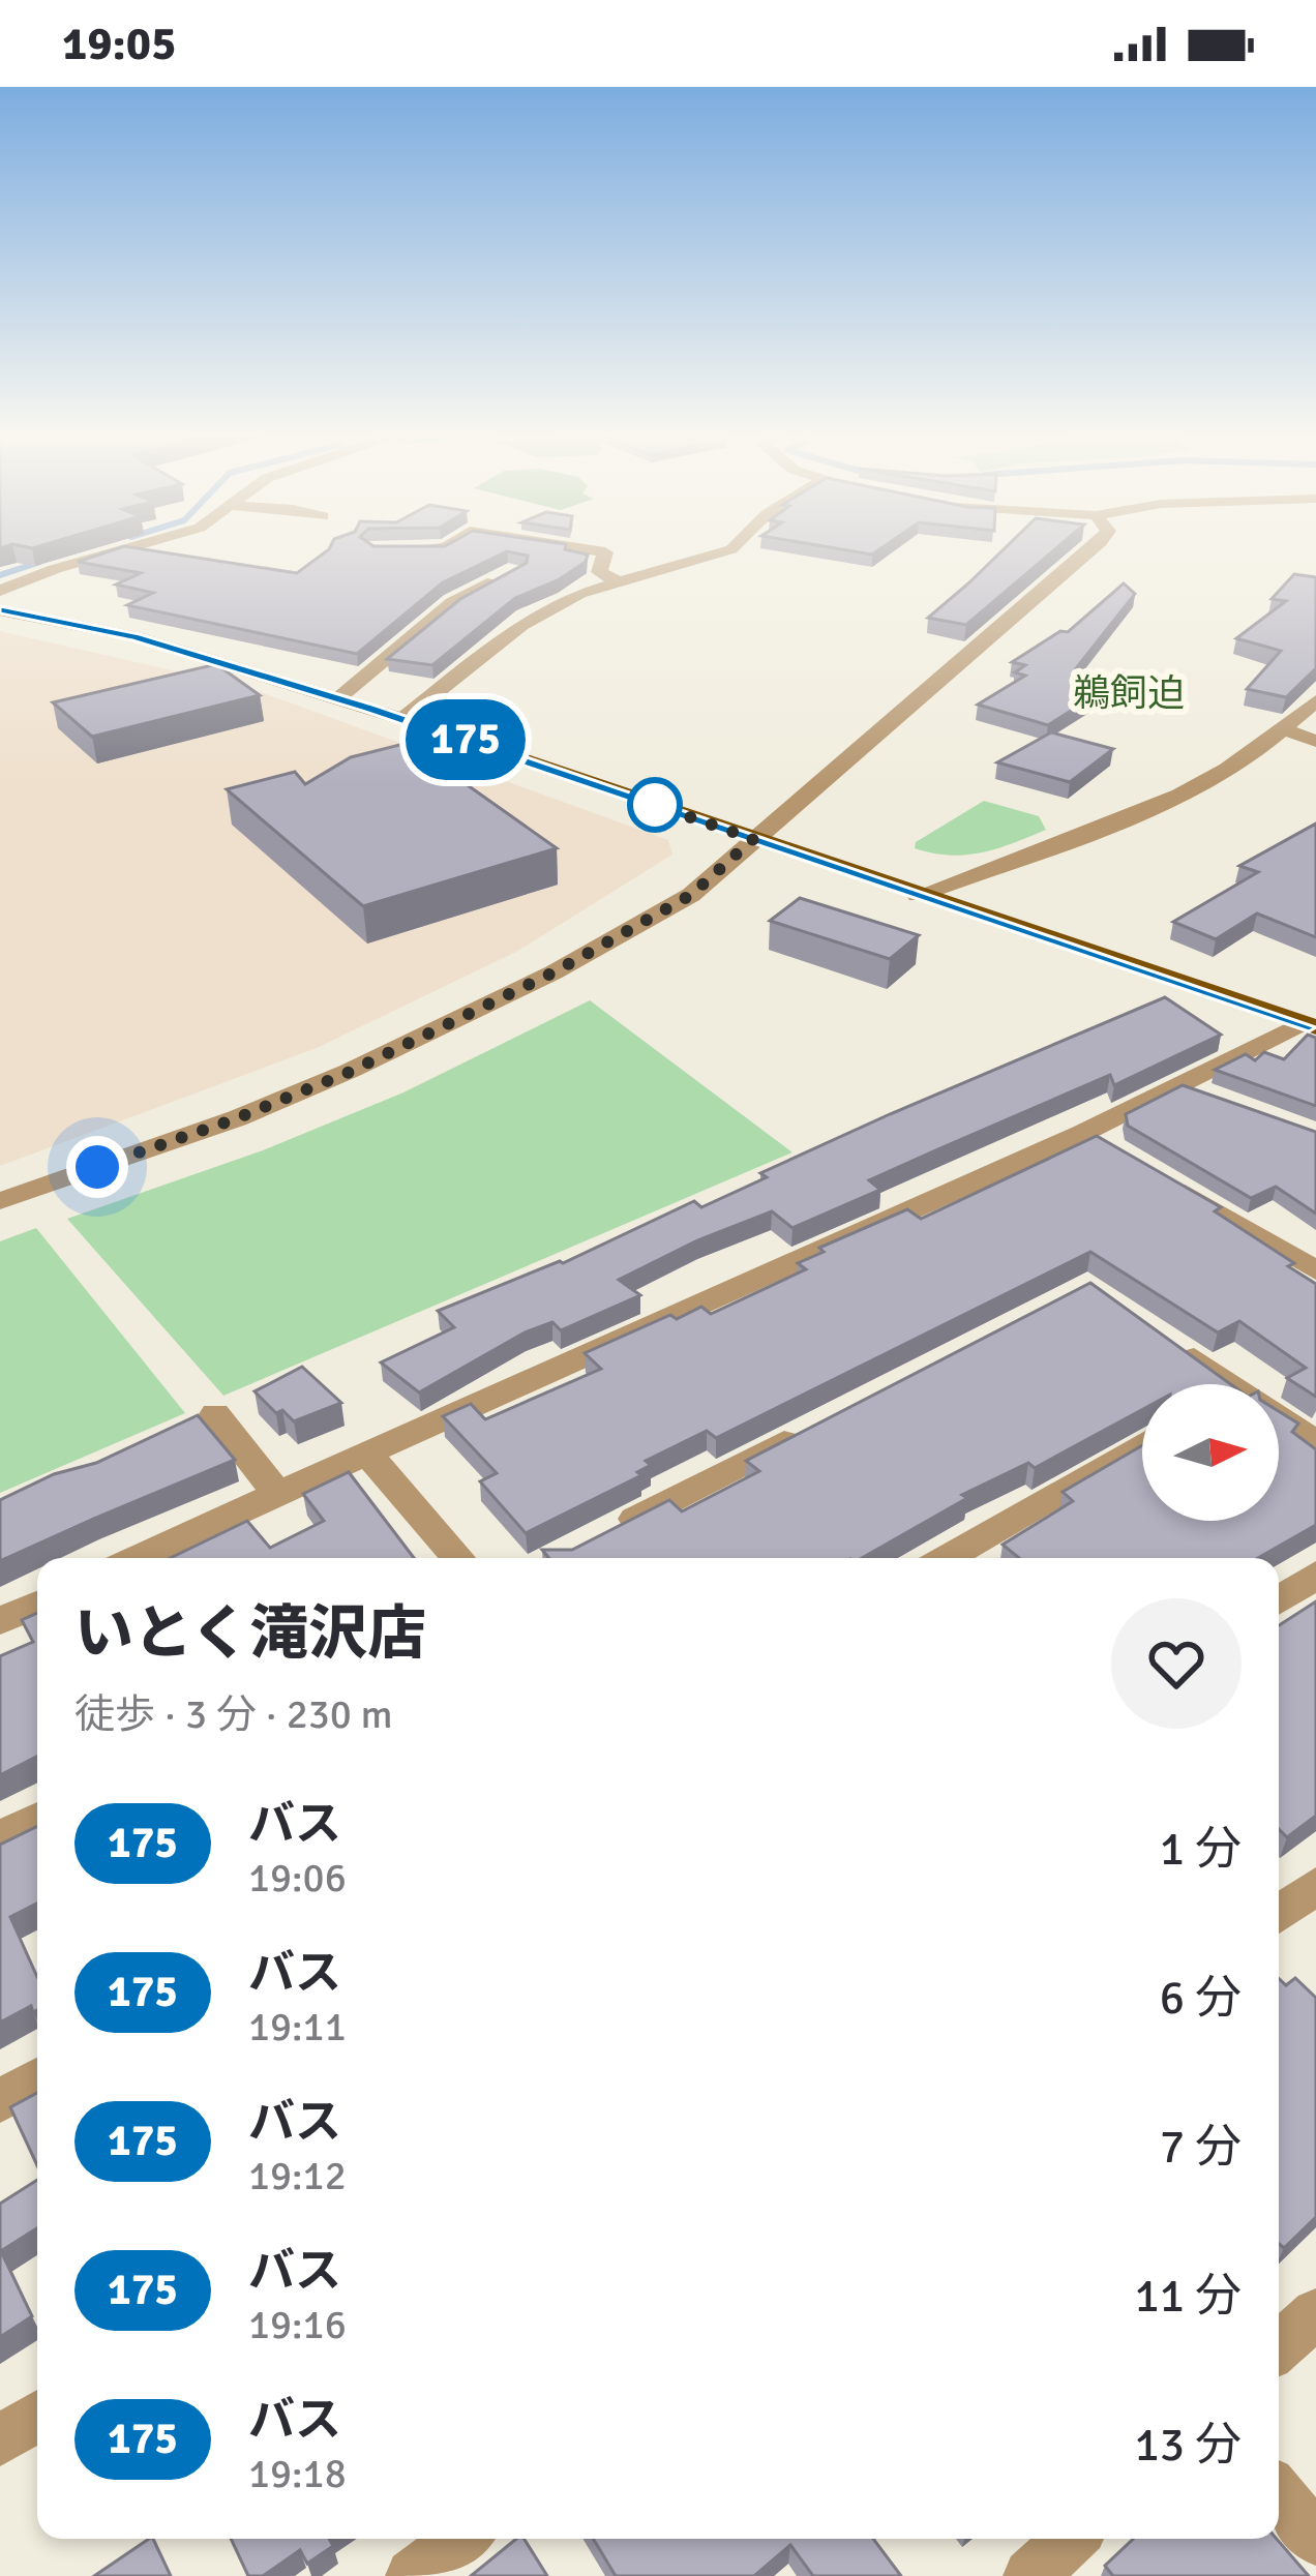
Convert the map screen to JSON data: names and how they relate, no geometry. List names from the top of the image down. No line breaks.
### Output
{"districts":["鵜飼迫"],"lines":["bus line 175"],"north":"right","page":{"status":"19:05","on_map":"175","heading":["いとく滝沢店","徒歩 · 3 分 · 230 m"],"list":[{"mark":"175","name":"バス","note":"19:06","value":"1 分"},{"mark":"175","name":"バス","note":"19:11","value":"6 分"},{"mark":"175","name":"バス","note":"19:12","value":"7 分"},{"mark":"175","name":"バス","note":"19:16","value":"11 分"},{"mark":"175","name":"バス","note":"19:18","value":"13 分"}]}}
